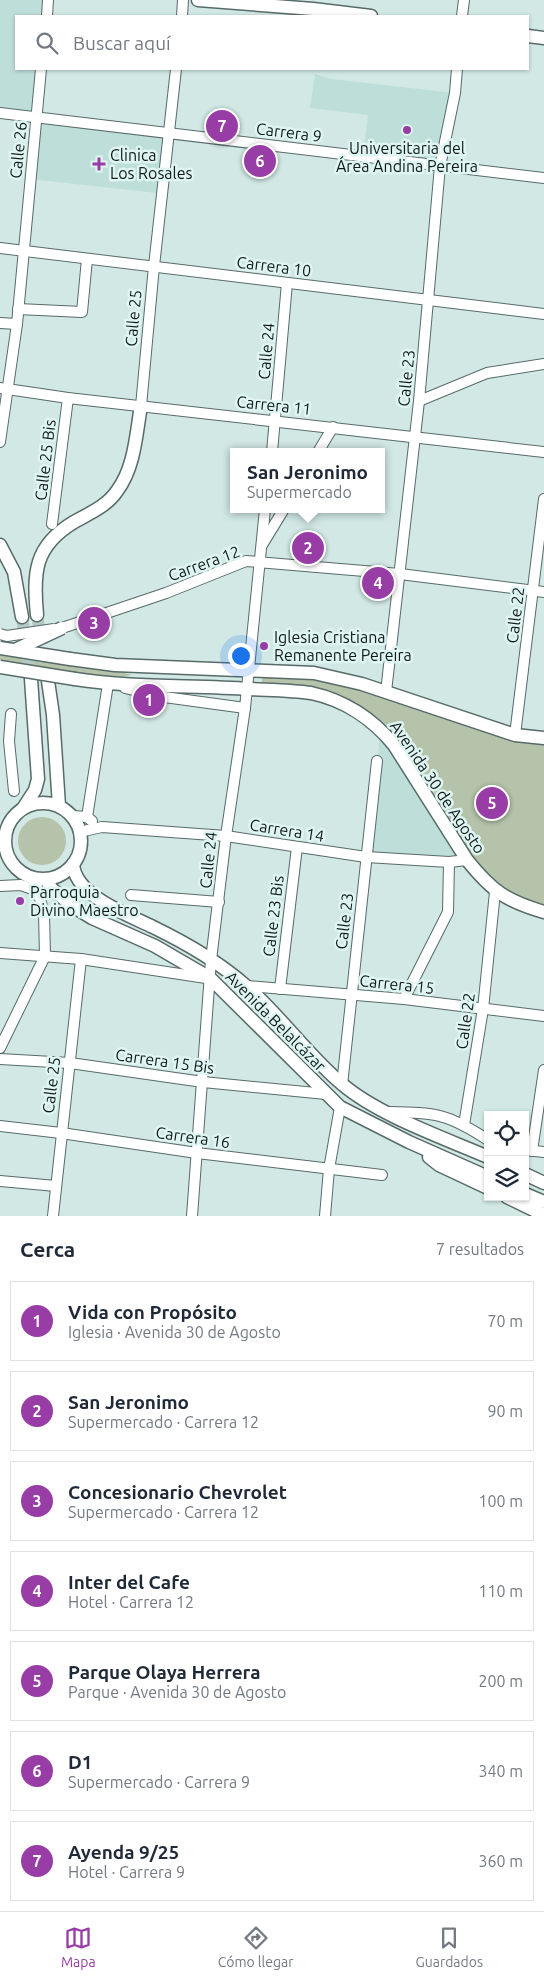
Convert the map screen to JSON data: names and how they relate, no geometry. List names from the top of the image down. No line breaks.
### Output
{"streets":{"main road":["Calle 25","Avenida 30 de Agosto","Avenida Belalcázar"],"street":["Carrera 9","Calle 26","Carrera 10","Calle 24","Calle 23","Carrera 11","Calle 25 Bis","Carrera 12","Calle 22","Carrera 14","Calle 23 Bis","Carrera 15","Carrera 15 Bis","Carrera 16"]},"crossings":[["Carrera 9","Calle 26"],["Carrera 9","Calle 25"],["Carrera 9","Calle 23"],["Calle 26","Carrera 10"],["Calle 26","Carrera 11"],["Carrera 10","Calle 25"],["Carrera 10","Calle 24"],["Carrera 10","Calle 23"],["Calle 25","Carrera 11"],["Calle 25","Calle 25 Bis"],["Calle 25","Carrera 15 Bis"],["Calle 25","Carrera 16"],["Calle 24","Carrera 11"],["Calle 24","Carrera 12"],["Calle 24","Avenida 30 de Agosto"],["Calle 24","Carrera 14"],["Calle 24","Avenida Belalcázar"],["Calle 24","Carrera 15 Bis"],["Calle 24","Carrera 16"],["Calle 23","Carrera 11"],["Calle 23","Carrera 12"],["Calle 23","Avenida 30 de Agosto"],["Calle 23","Carrera 14"],["Calle 23","Carrera 15"],["Calle 23","Avenida Belalcázar"],["Carrera 11","Calle 25 Bis"],["Carrera 12","Calle 22"],["Calle 22","Avenida 30 de Agosto"],["Calle 22","Carrera 15"],["Avenida 30 de Agosto","Carrera 14"],["Carrera 14","Calle 23 Bis"],["Carrera 14","Avenida Belalcázar"],["Calle 23 Bis","Carrera 15"],["Carrera 15","Avenida Belalcázar"],["Avenida Belalcázar","Carrera 15 Bis"]],"places":{"other":["Universitaria del Área Andina Pereira","Iglesia Cristiana Remanente Pereira","Parroquia Divino Maestro"],"health":["Clinica Los Rosales"]},"page":{"search":"Buscar aquí","pins":["7","6","2","4","3","1","5"],"popup":["San Jeronimo","Supermercado"],"heading":["Cerca","7 resultados"],"list":[{"mark":"1","name":"Vida con Propósito","note":"Iglesia · Avenida 30 de Agosto","value":"70 m"},{"mark":"2","name":"San Jeronimo","note":"Supermercado · Carrera 12","value":"90 m"},{"mark":"3","name":"Concesionario Chevrolet","note":"Supermercado · Carrera 12","value":"100 m"},{"mark":"4","name":"Inter del Cafe","note":"Hotel · Carrera 12","value":"110 m"},{"mark":"5","name":"Parque Olaya Herrera","note":"Parque · Avenida 30 de Agosto","value":"200 m"},{"mark":"6","name":"D1","note":"Supermercado · Carrera 9","value":"340 m"},{"mark":"7","name":"Ayenda 9/25","note":"Hotel · Carrera 9","value":"360 m"}],"nav":["Mapa","Cómo llegar","Guardados"]}}
